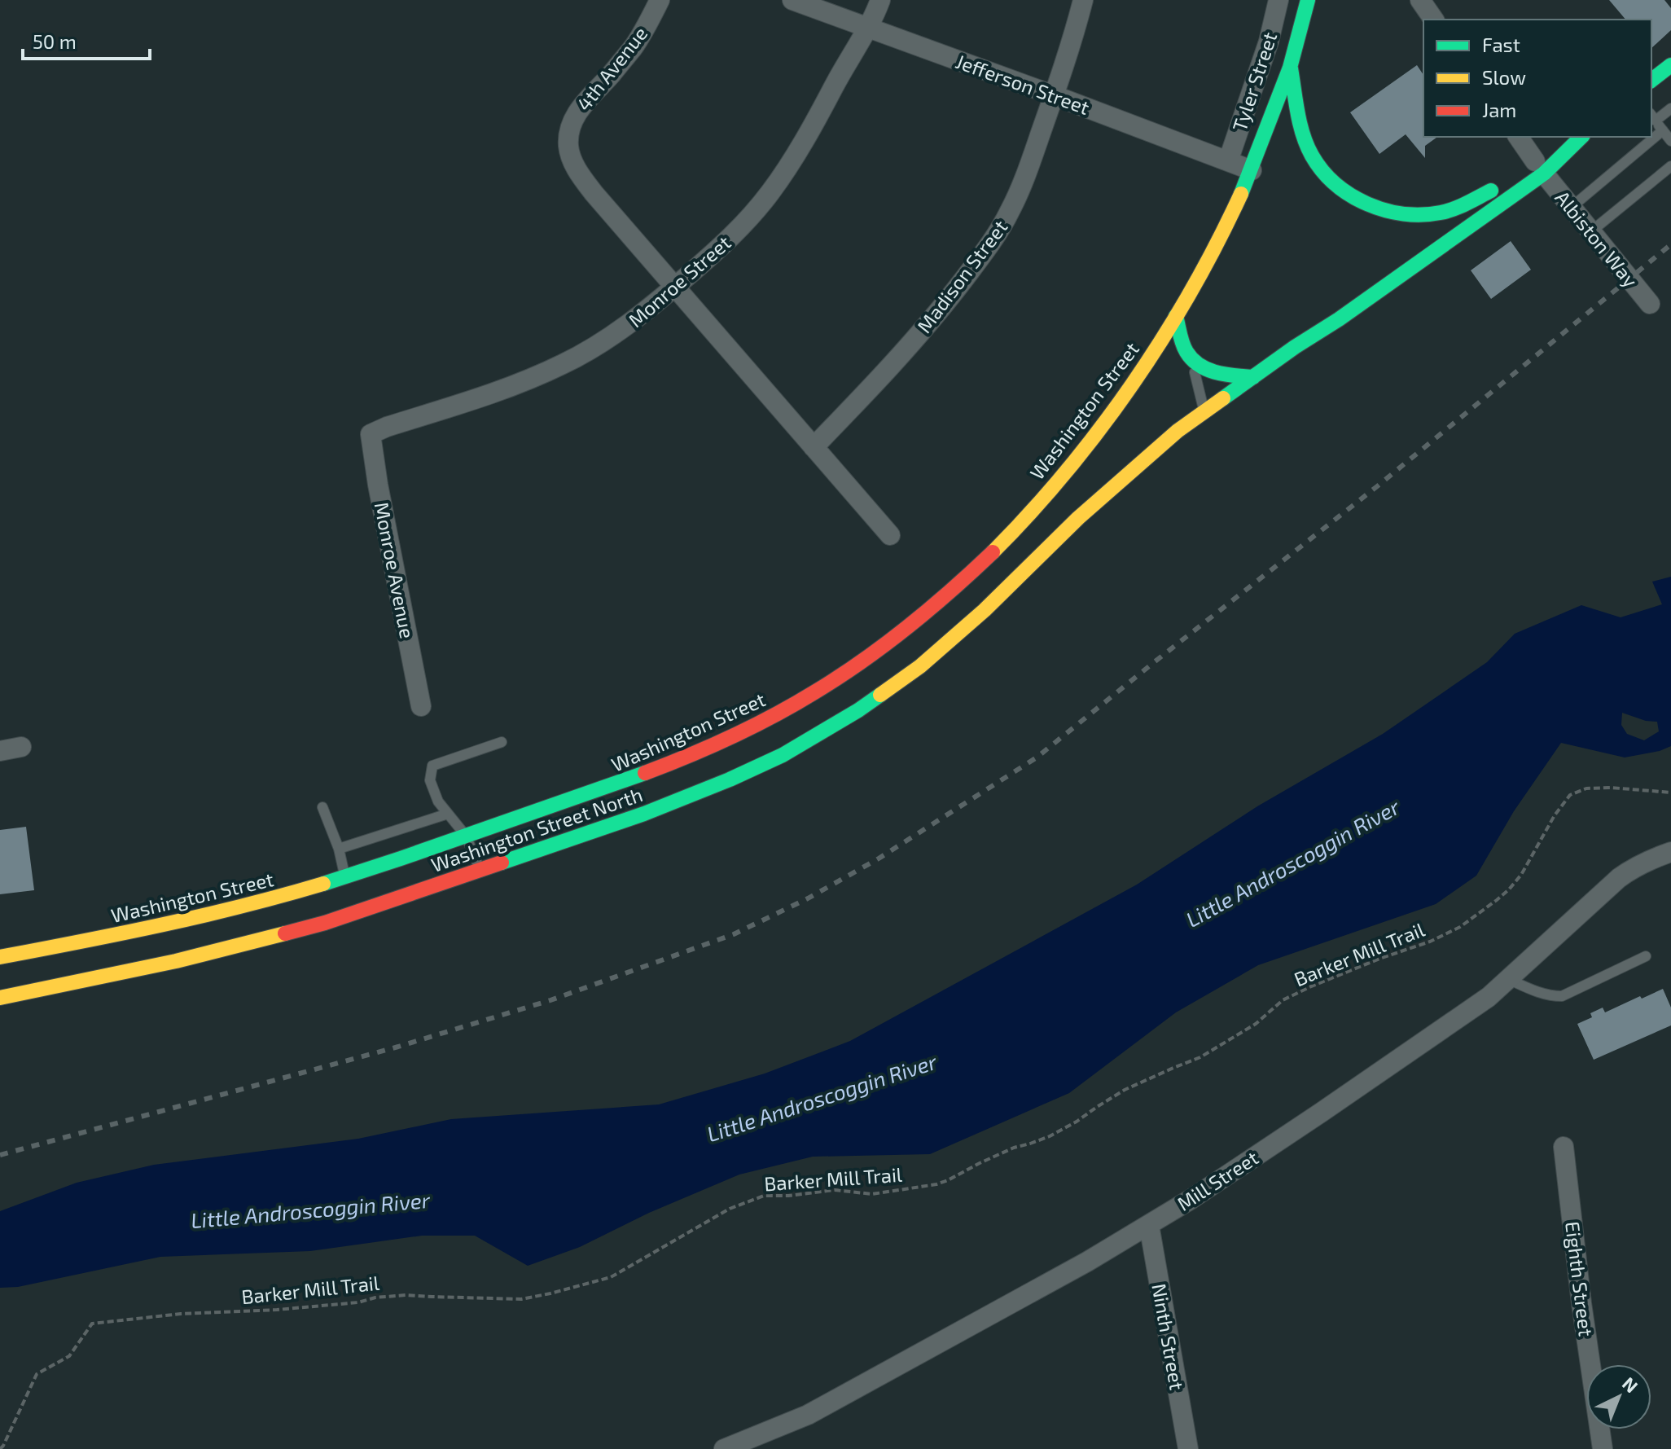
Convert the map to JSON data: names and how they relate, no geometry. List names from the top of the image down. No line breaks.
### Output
{"streets":{"highway":["Washington Street","Washington Street North"],"street":["4th Avenue","Tyler Street","Jefferson Street","Albiston Way","Madison Street","Monroe Street","Monroe Avenue","Mill Street","Eighth Street","Ninth Street"],"path":["Barker Mill Trail"]},"crossings":[["4th Avenue","Monroe Street"],["Tyler Street","Jefferson Street"],["Jefferson Street","Madison Street"],["Jefferson Street","Monroe Street"],["Jefferson Street","Washington Street"],["Monroe Street","Monroe Avenue"],["Mill Street","Ninth Street"]],"water":["Little Androscoggin River"],"legend":["Fast","Slow","Jam"],"scale_bar":"50 m","north":"top right"}
